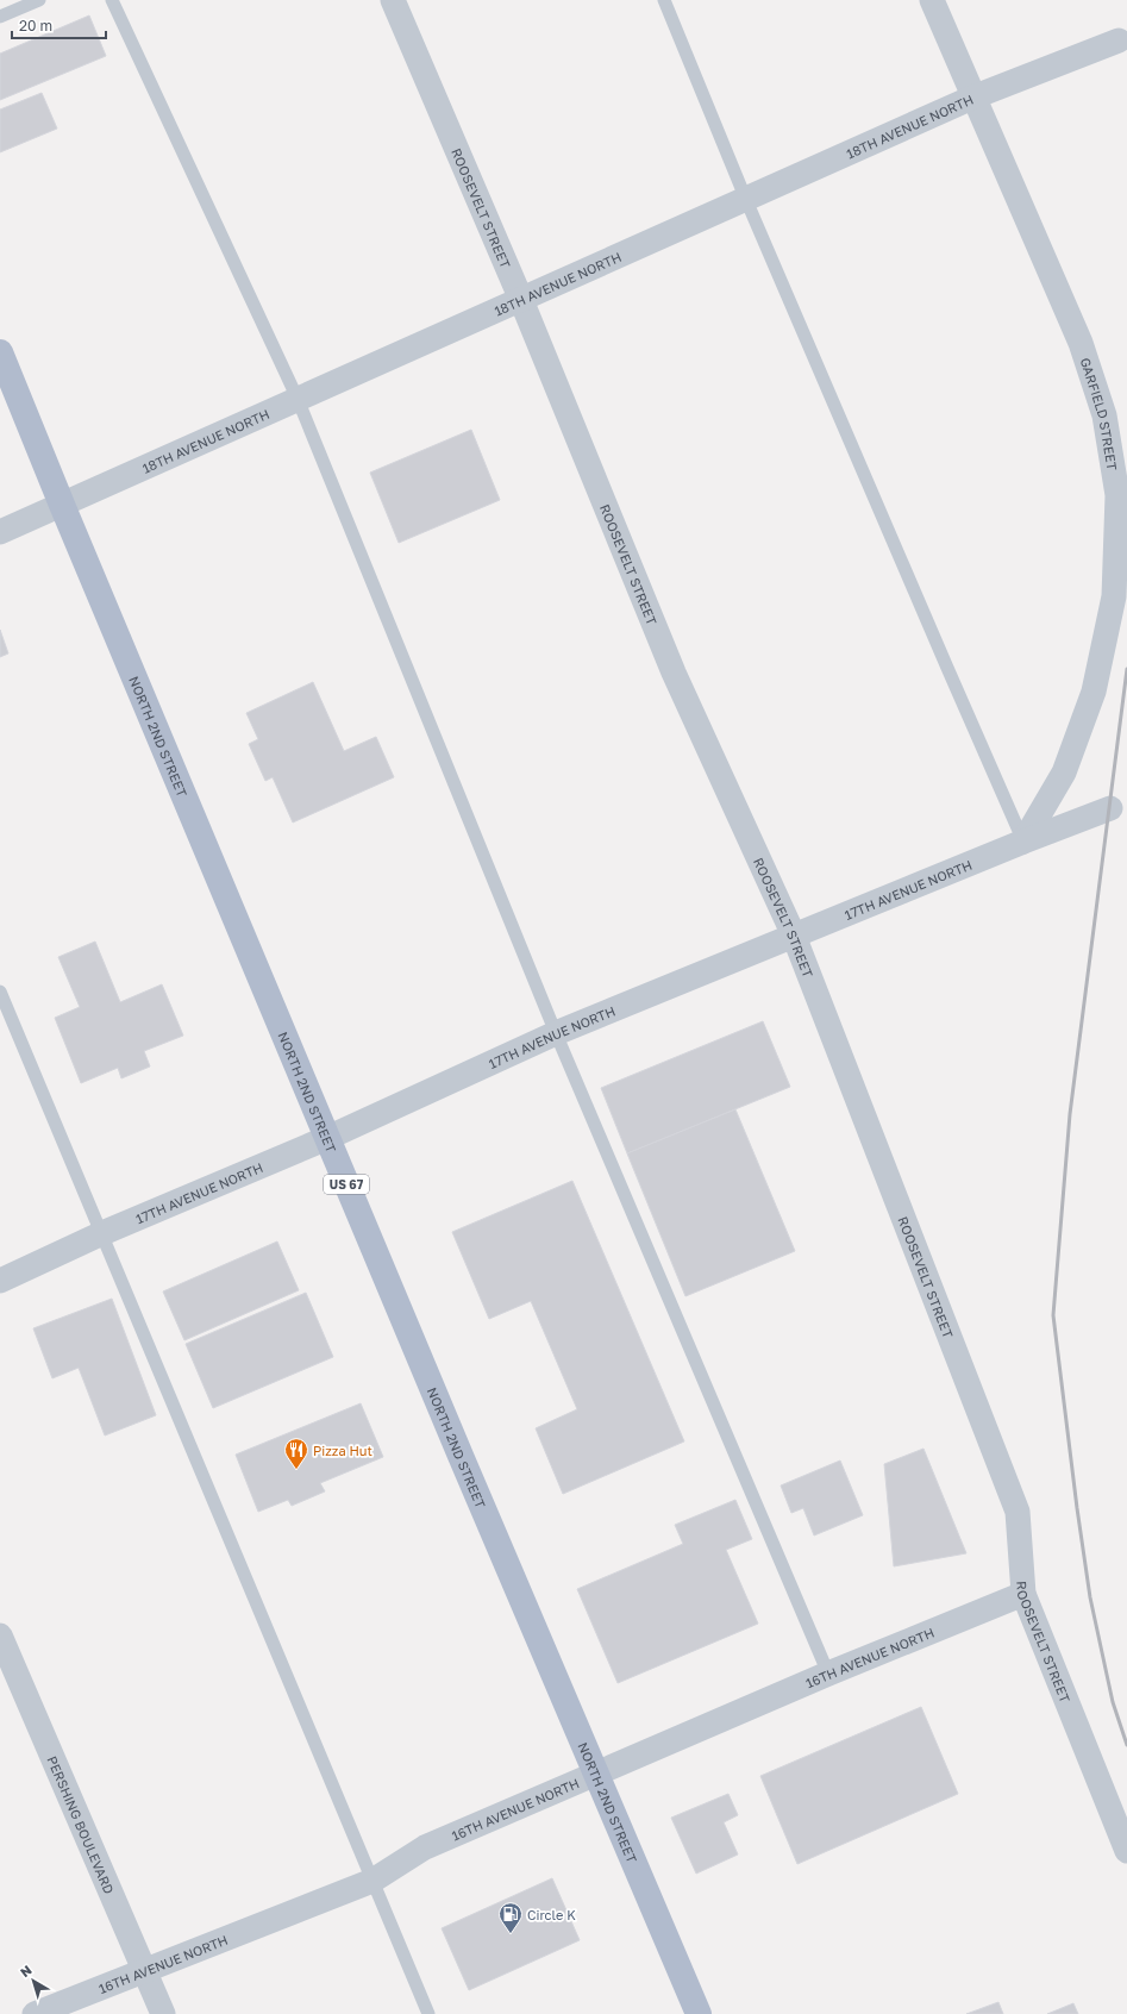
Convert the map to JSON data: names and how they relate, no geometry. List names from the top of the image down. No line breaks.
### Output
{"streets":{"main road":["NORTH 2ND STREET","US 67"],"street":["18TH AVENUE NORTH","ROOSEVELT STREET","GARFIELD STREET","17TH AVENUE NORTH","16TH AVENUE NORTH","PERSHING BOULEVARD"]},"crossings":[["18TH AVENUE NORTH","ROOSEVELT STREET"],["18TH AVENUE NORTH","GARFIELD STREET"],["18TH AVENUE NORTH","NORTH 2ND STREET"],["ROOSEVELT STREET","17TH AVENUE NORTH"],["ROOSEVELT STREET","16TH AVENUE NORTH"],["GARFIELD STREET","17TH AVENUE NORTH"],["NORTH 2ND STREET","17TH AVENUE NORTH"],["NORTH 2ND STREET","16TH AVENUE NORTH"],["16TH AVENUE NORTH","PERSHING BOULEVARD"]],"places":{"restaurant":["Pizza Hut"],"fuel station":["Circle K"]},"scale_bar":"20 m","north":"top left"}
